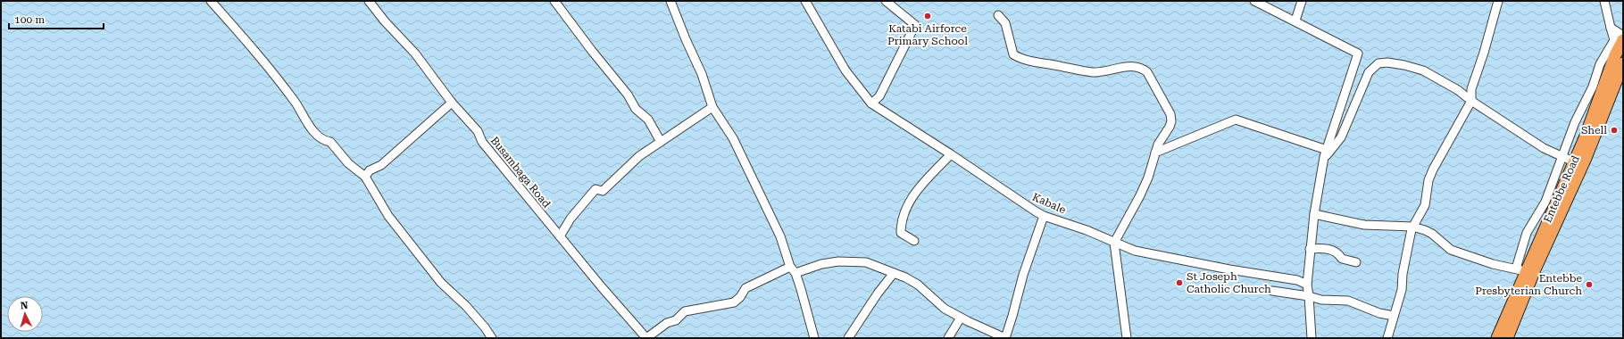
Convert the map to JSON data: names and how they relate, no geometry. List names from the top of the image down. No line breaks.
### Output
{"streets":{"highway":["Entebbe Road"],"street":["Busambaga Road","Kabale"]},"places":["Katabi Airforce Primary School","Shell","St Joseph Catholic Church","Entebbe Presbyterian Church"],"scale_bar":"100 m","north":"top"}
